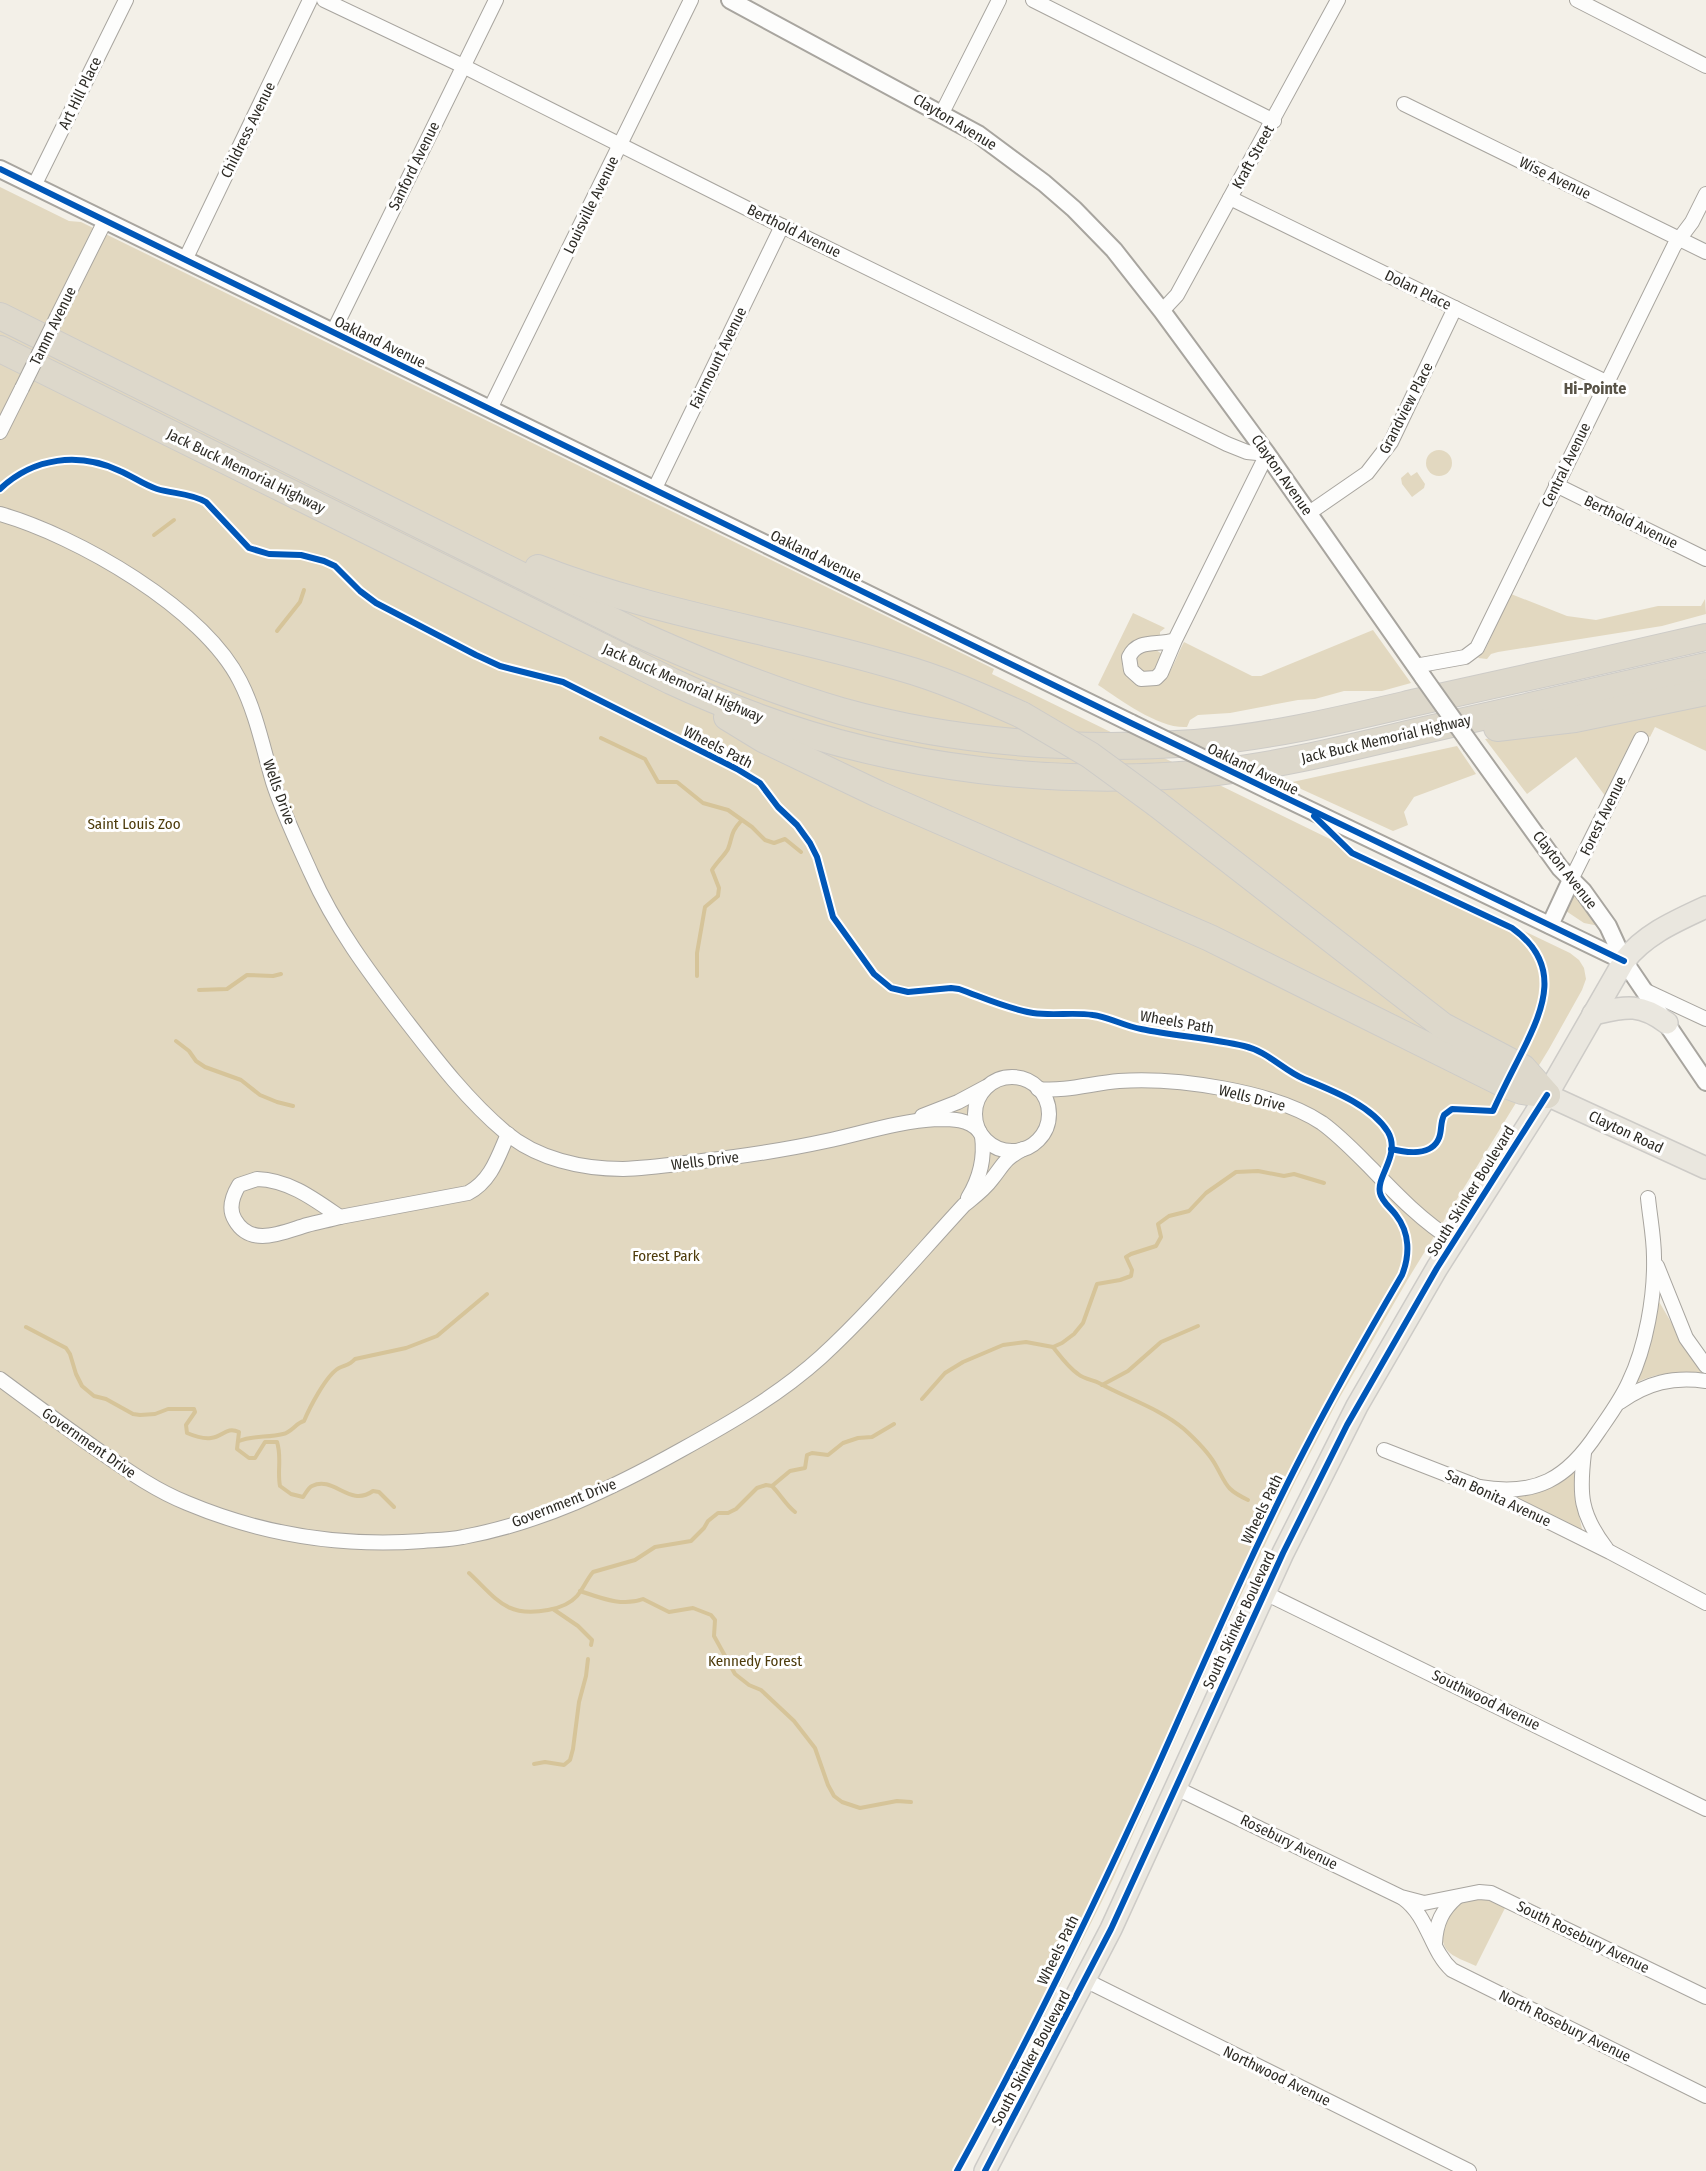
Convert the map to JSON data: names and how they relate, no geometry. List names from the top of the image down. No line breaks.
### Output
{"streets":{"highway":["Jack Buck Memorial Highway"],"main road":["Clayton Road","South Skinker Boulevard"],"street":["Art Hill Place","Clayton Avenue","Childress Avenue","Kraft Street","Sanford Avenue","Wise Avenue","Louisville Avenue","Berthold Avenue","Dolan Place","Tamm Avenue","Oakland Avenue","Fairmount Avenue","Grandview Place","Central Avenue","Wells Drive","Forest Avenue","Government Drive","San Bonita Avenue","Southwood Avenue","Rosebury Avenue","South Rosebury Avenue","North Rosebury Avenue","Northwood Avenue"],"cycle path":["Wheels Path"]},"crossings":[["Art Hill Place","Oakland Avenue"],["Clayton Avenue","Kraft Street"],["Clayton Avenue","Berthold Avenue"],["Clayton Avenue","Oakland Avenue"],["Clayton Avenue","Grandview Place"],["Clayton Avenue","Central Avenue"],["Clayton Avenue","Forest Avenue"],["Clayton Avenue","South Skinker Boulevard"],["Childress Avenue","Oakland Avenue"],["Kraft Street","Dolan Place"],["Sanford Avenue","Berthold Avenue"],["Sanford Avenue","Oakland Avenue"],["Wise Avenue","Central Avenue"],["Louisville Avenue","Berthold Avenue"],["Louisville Avenue","Oakland Avenue"],["Berthold Avenue","Fairmount Avenue"],["Berthold Avenue","Central Avenue"],["Dolan Place","Grandview Place"],["Dolan Place","Central Avenue"],["Tamm Avenue","Oakland Avenue"],["Oakland Avenue","Fairmount Avenue"],["Oakland Avenue","Forest Avenue"],["Oakland Avenue","South Skinker Boulevard"],["Wells Drive","South Skinker Boulevard"],["Wells Drive","Government Drive"],["Clayton Road","South Skinker Boulevard"],["South Skinker Boulevard","Southwood Avenue"],["South Skinker Boulevard","Rosebury Avenue"],["South Skinker Boulevard","Northwood Avenue"],["Rosebury Avenue","South Rosebury Avenue"],["Rosebury Avenue","North Rosebury Avenue"],["South Rosebury Avenue","North Rosebury Avenue"]],"districts":["Hi-Pointe"],"parks":["Saint Louis Zoo","Forest Park","Kennedy Forest"]}
